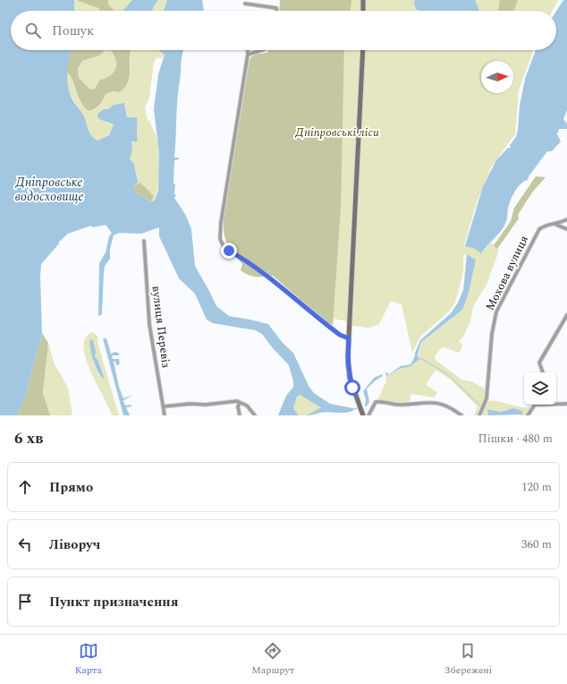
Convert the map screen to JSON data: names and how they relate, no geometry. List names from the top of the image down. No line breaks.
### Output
{"streets":{"street":["Мохова вулиця","вулиця Перевіз"]},"water":["Дніпровське водосховище"],"parks":["Дніпровські ліси"],"north":"right","page":{"search":"Пошук","heading":["6 хв","Пішки · 480 m"],"list":[["Прямо","120 m"],["Ліворуч","360 m"],"Пункт призначення"],"nav":["Карта","Маршрут","Збережені"]}}
